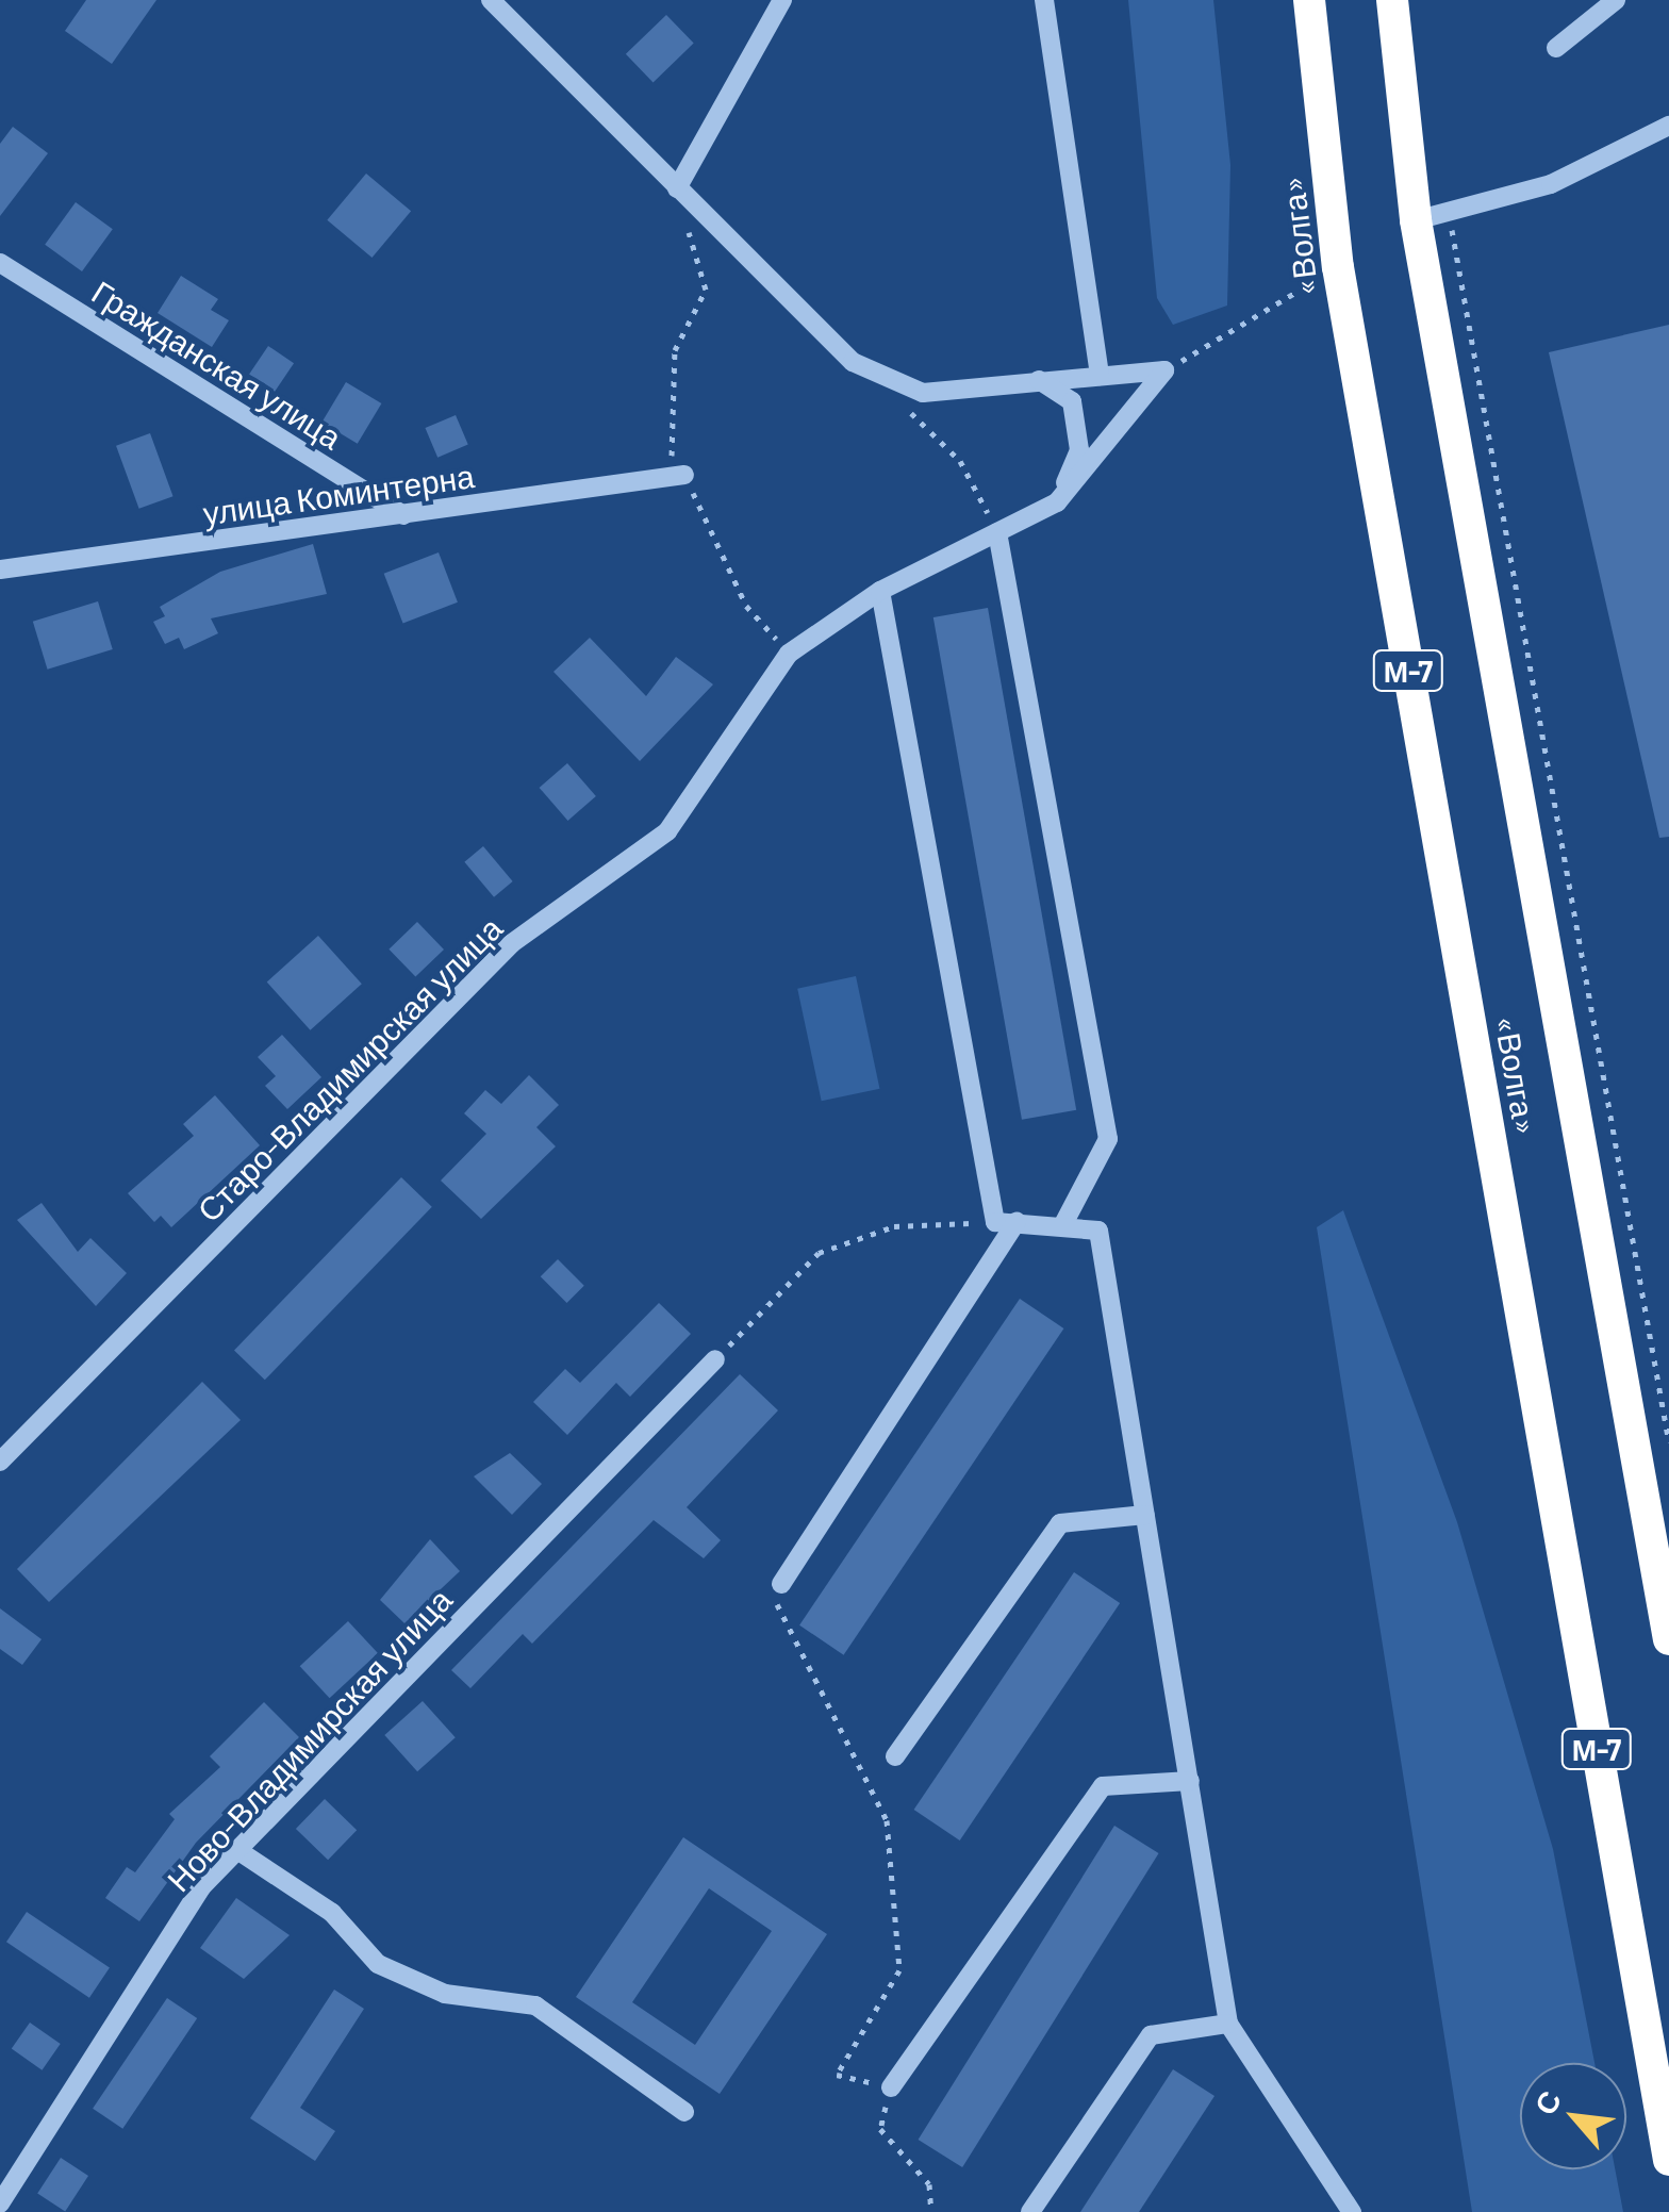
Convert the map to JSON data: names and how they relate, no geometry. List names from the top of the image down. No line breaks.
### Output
{"streets":{"highway":["«Волга»","М-7"],"street":["Гражданская улица","улица Коминтерна","Старо-Владимирская улица","Ново-Владимирская улица"]},"crossings":[["Гражданская улица","улица Коминтерна"]],"north":"top left"}
